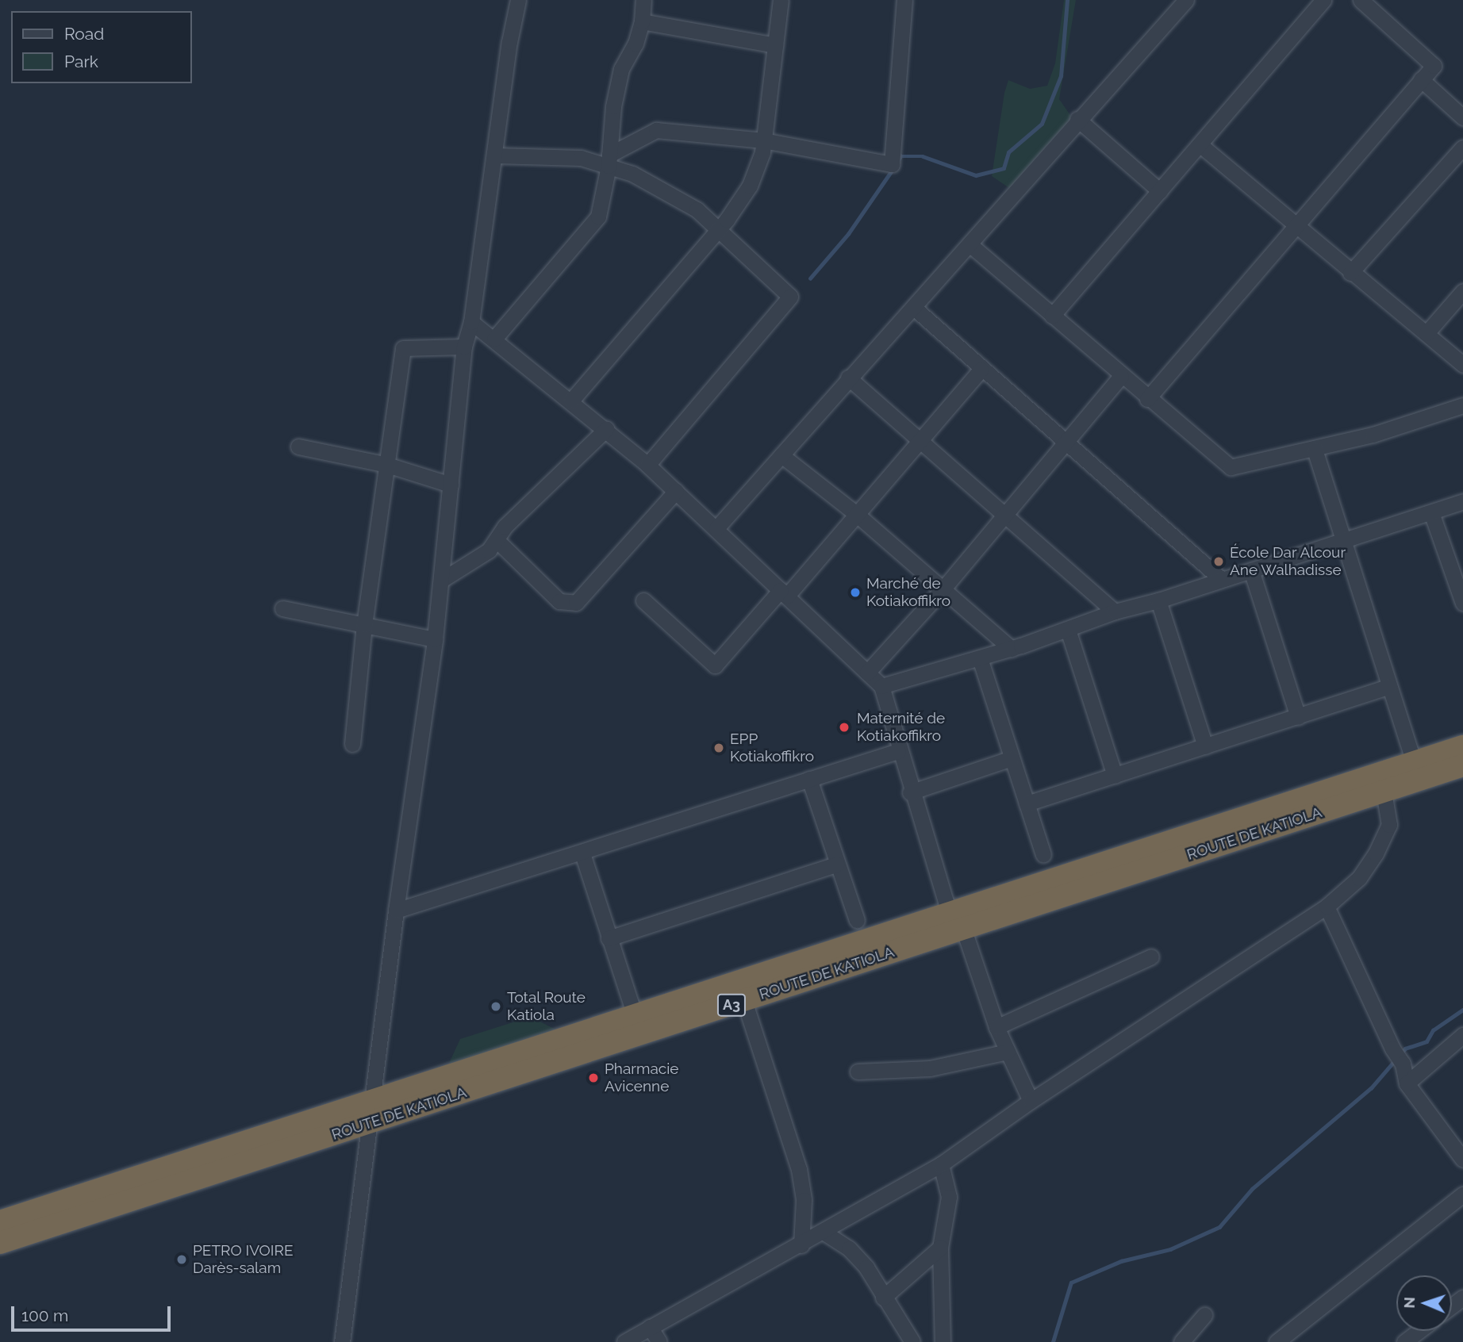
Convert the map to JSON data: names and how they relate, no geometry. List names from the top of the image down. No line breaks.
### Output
{"streets":{"highway":["ROUTE DE KATIOLA","A3"]},"places":["École Dar Alcour Ane Walhadisse","Marché de Kotiakoffikro","Maternité de Kotiakoffikro","EPP Kotiakoffikro","Total Route Katiola","Pharmacie Avicenne","PETRO IVOIRE Darès-salam"],"legend":["Road","Park"],"scale_bar":"100 m","north":"left"}
